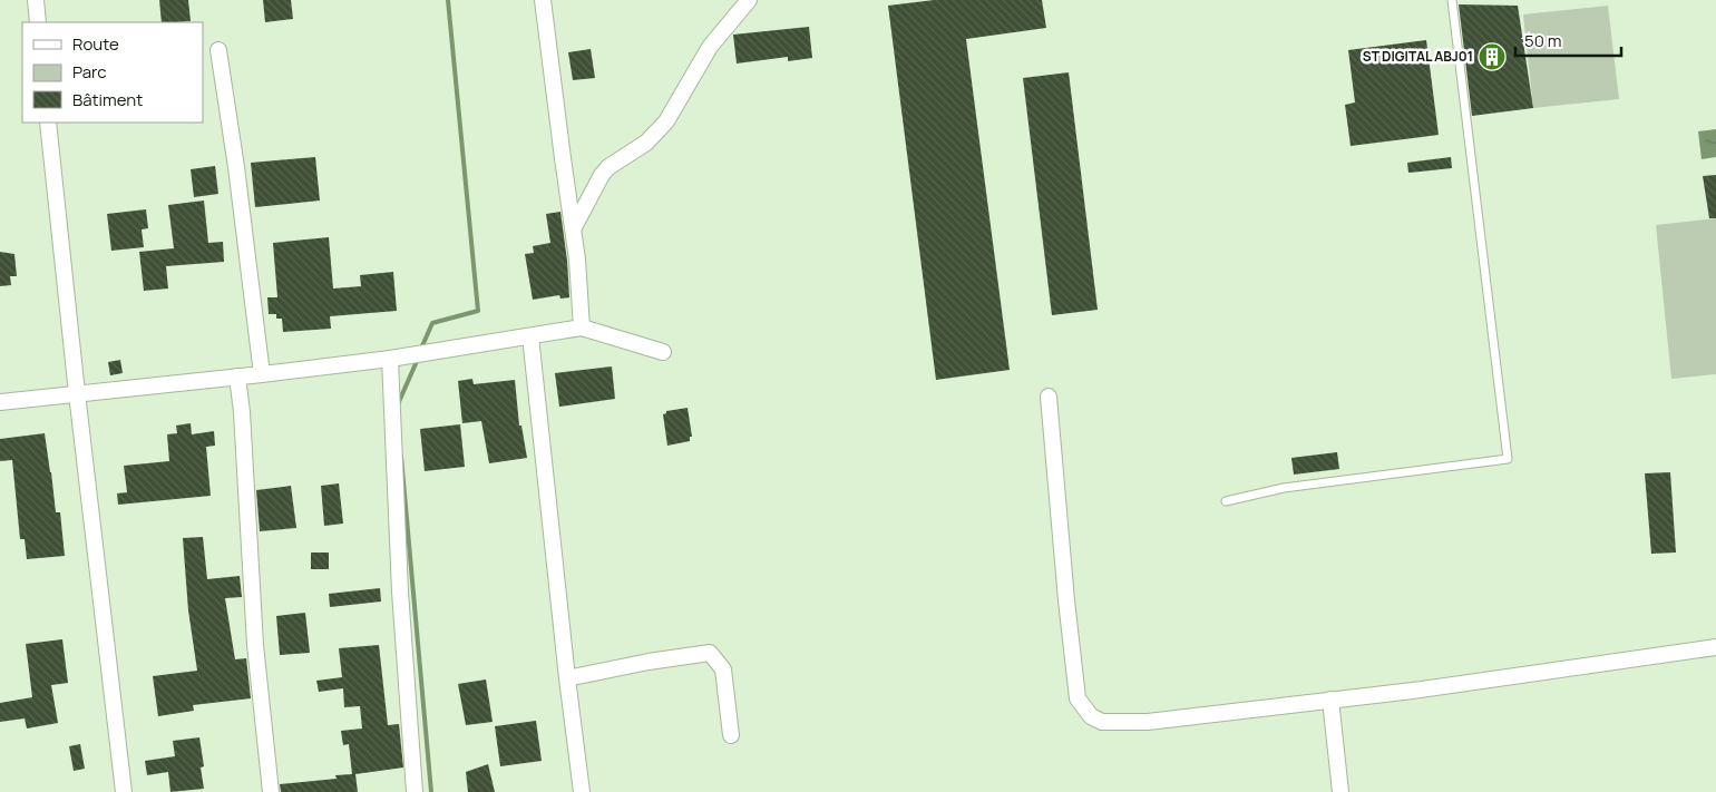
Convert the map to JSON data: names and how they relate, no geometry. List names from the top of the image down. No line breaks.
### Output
{"places":{"building":["ST DIGITAL ABJ01"]},"legend":["Route","Parc","Bâtiment"],"scale_bar":"50 m"}
